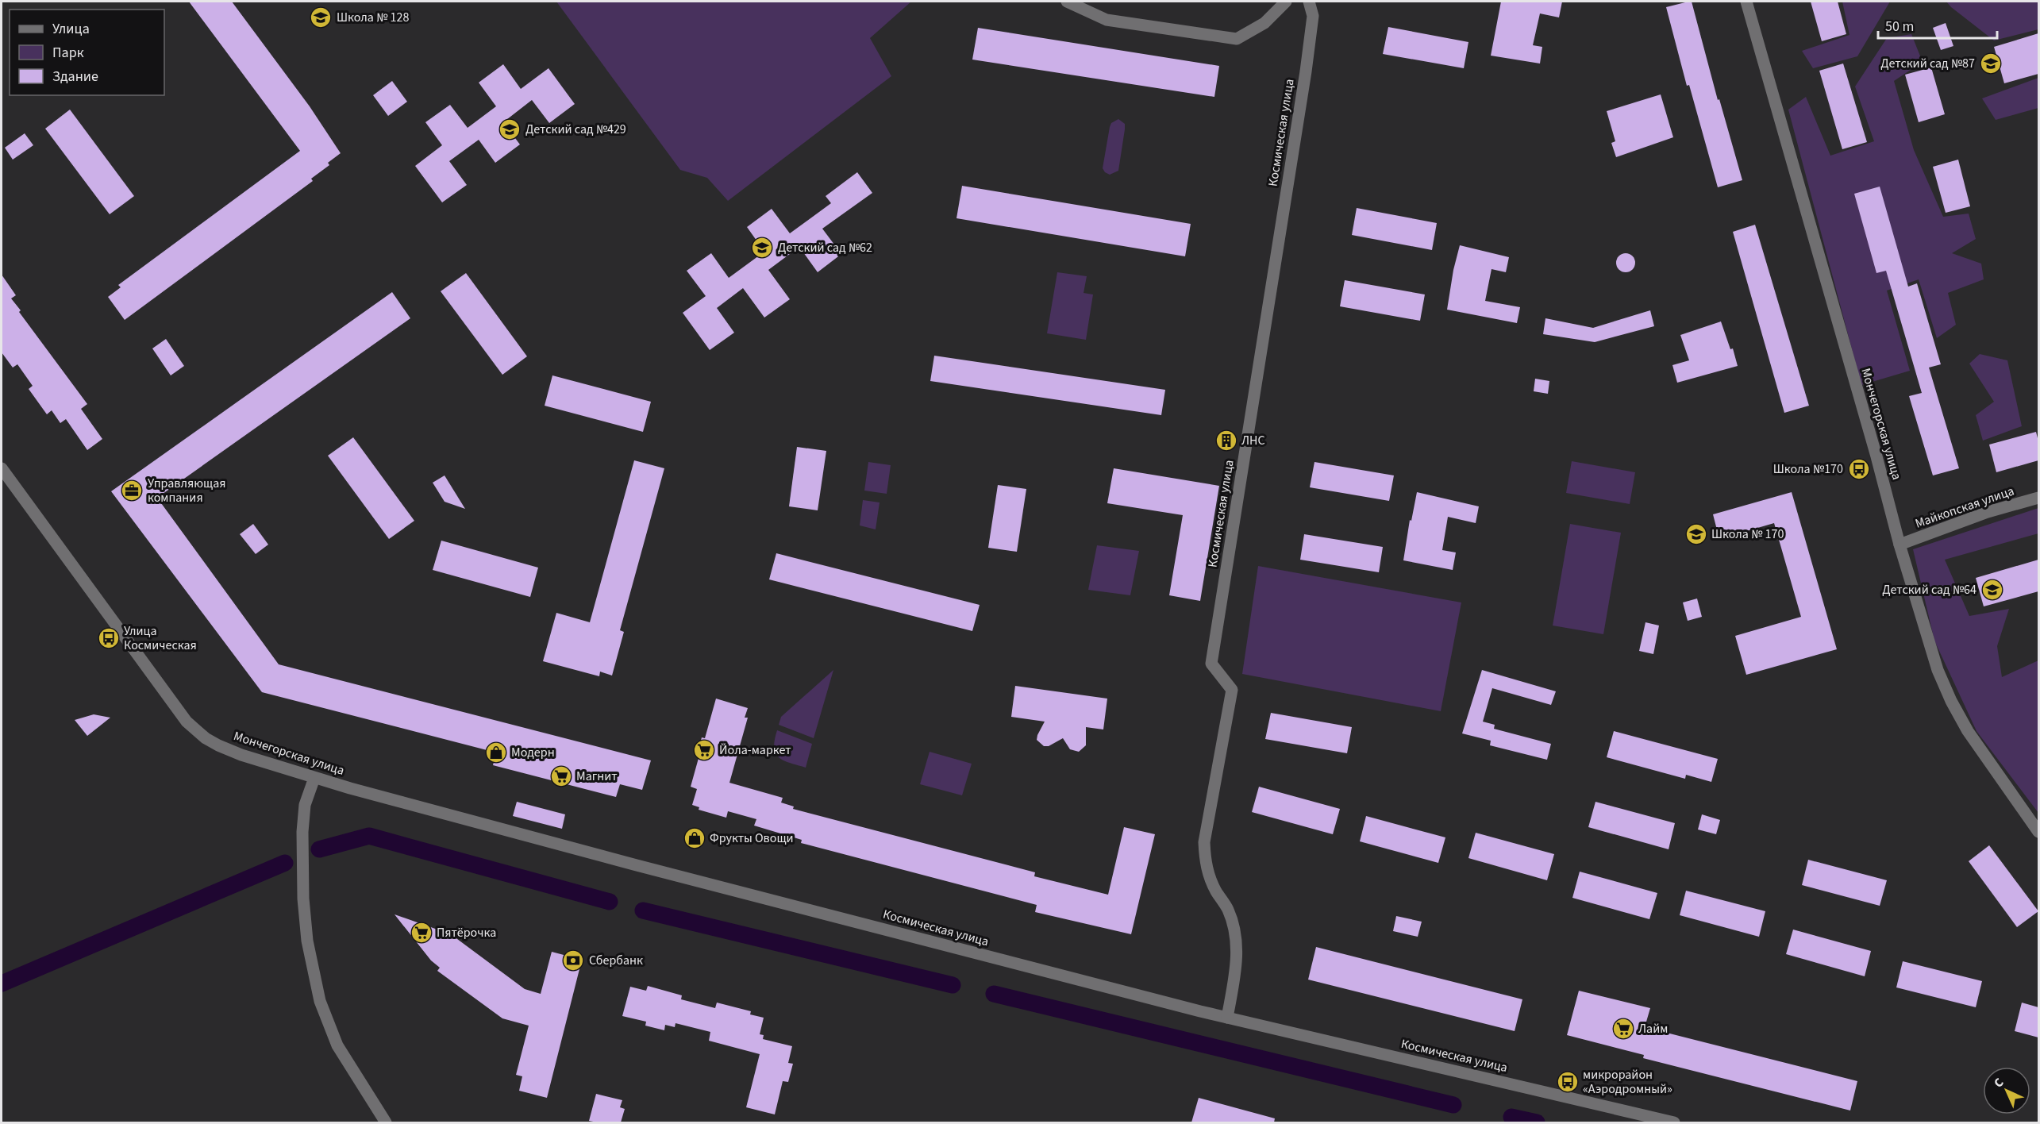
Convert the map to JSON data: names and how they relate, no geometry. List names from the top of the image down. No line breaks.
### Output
{"streets":{"street":["Космическая улица","Мончегорская улица","Майкопская улица"]},"crossings":[["Космическая улица","Мончегорская улица"],["Мончегорская улица","Майкопская улица"]],"places":{"school or university":["Школа № 128","Детский сад №87","Детский сад №429","Детский сад №62","Школа № 170","Детский сад №64"],"building":["ЛНС"],"bus stop":["Школа №170","Улица Космическая","микрорайон «Аэродромный»"],"office":["Управляющая компания"],"supermarket":["Йола-маркет","Магнит","Пятёрочка","Лайм"],"shop":["Модерн","Фрукты Овощи"],"bank":["Сбербанк"]},"legend":["Улица","Парк","Здание"],"scale_bar":"50 m","north":"top left"}
